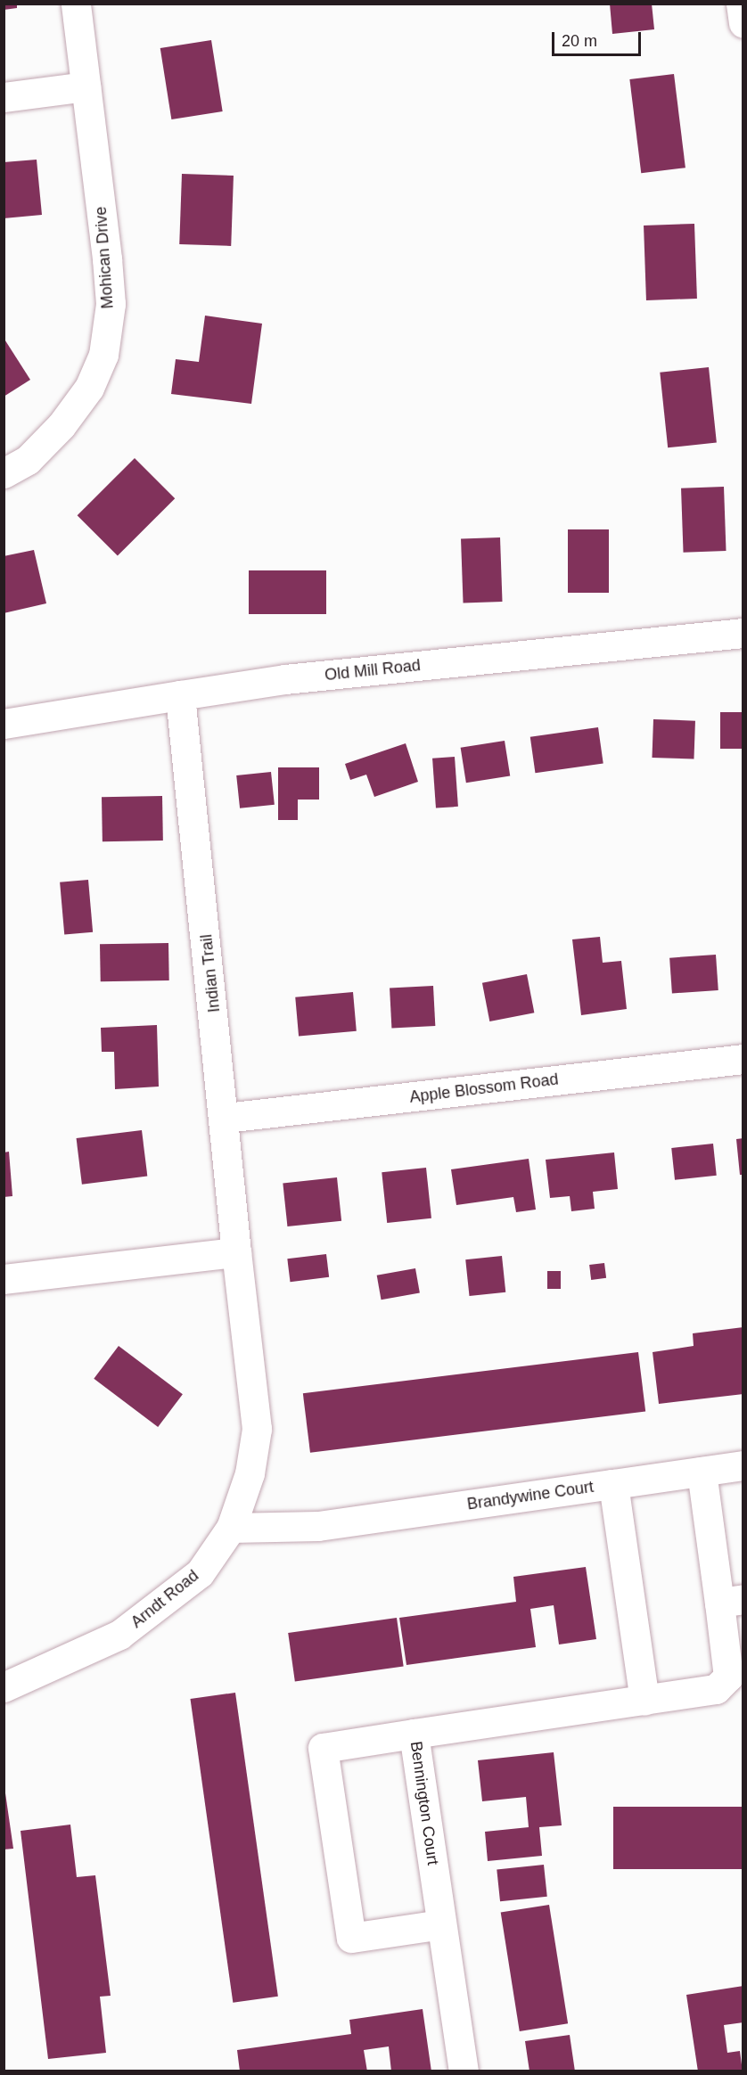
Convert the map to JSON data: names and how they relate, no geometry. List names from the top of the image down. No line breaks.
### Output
{"streets":{"street":["Mohican Drive","Old Mill Road","Indian Trail","Apple Blossom Road","Brandywine Court","Arndt Road","Bennington Court"]},"crossings":[["Old Mill Road","Indian Trail"],["Indian Trail","Apple Blossom Road"],["Indian Trail","Arndt Road"],["Brandywine Court","Arndt Road"],["Brandywine Court","Bennington Court"]],"scale_bar":"20 m"}
